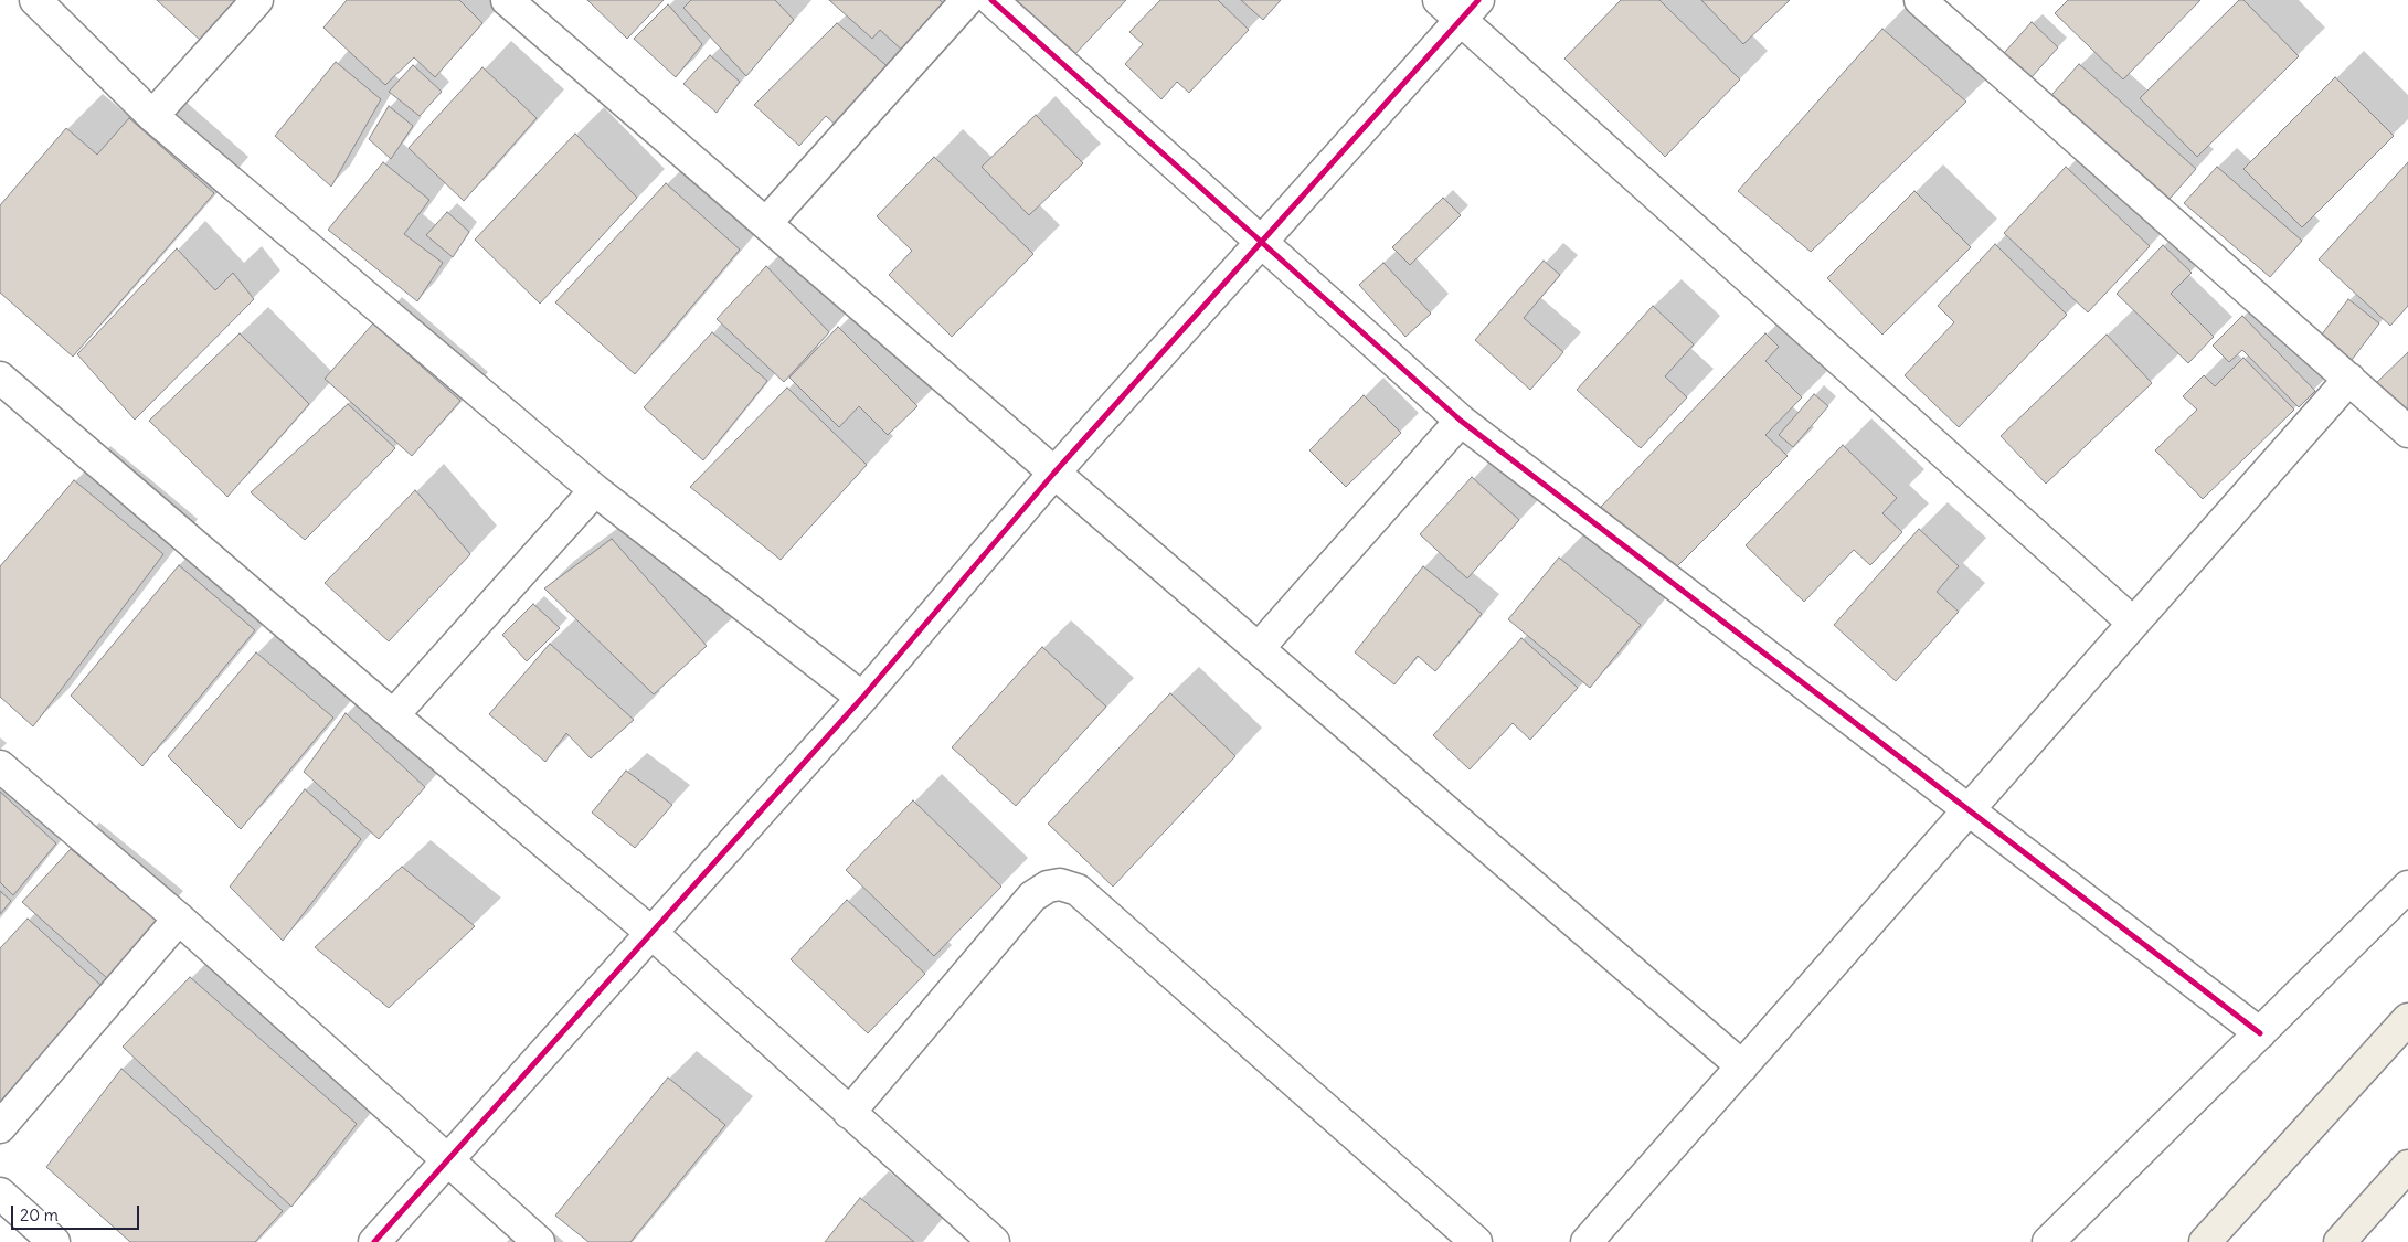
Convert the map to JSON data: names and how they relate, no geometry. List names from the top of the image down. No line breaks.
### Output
{"scale_bar":"20 m"}
